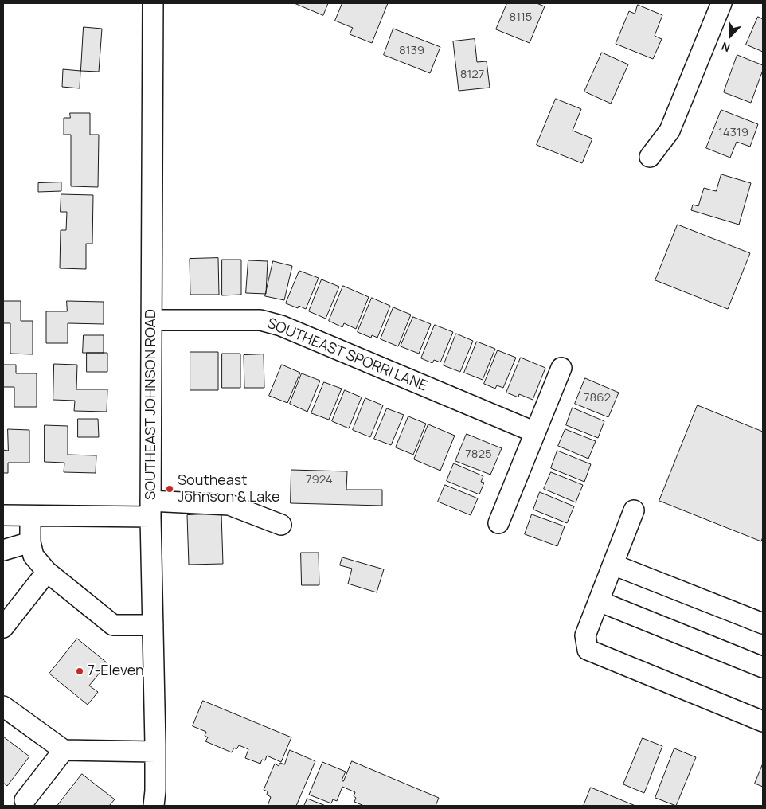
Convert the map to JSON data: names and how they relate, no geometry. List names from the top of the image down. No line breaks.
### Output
{"streets":{"street":["SOUTHEAST SPORRI LANE","SOUTHEAST JOHNSON ROAD"]},"crossings":[["SOUTHEAST SPORRI LANE","SOUTHEAST JOHNSON ROAD"]],"places":["Southeast Johnson & Lake","7-Eleven"],"house_numbers":["8115","8139","8127","14319","7862","7825","7924"],"north":"bottom"}
